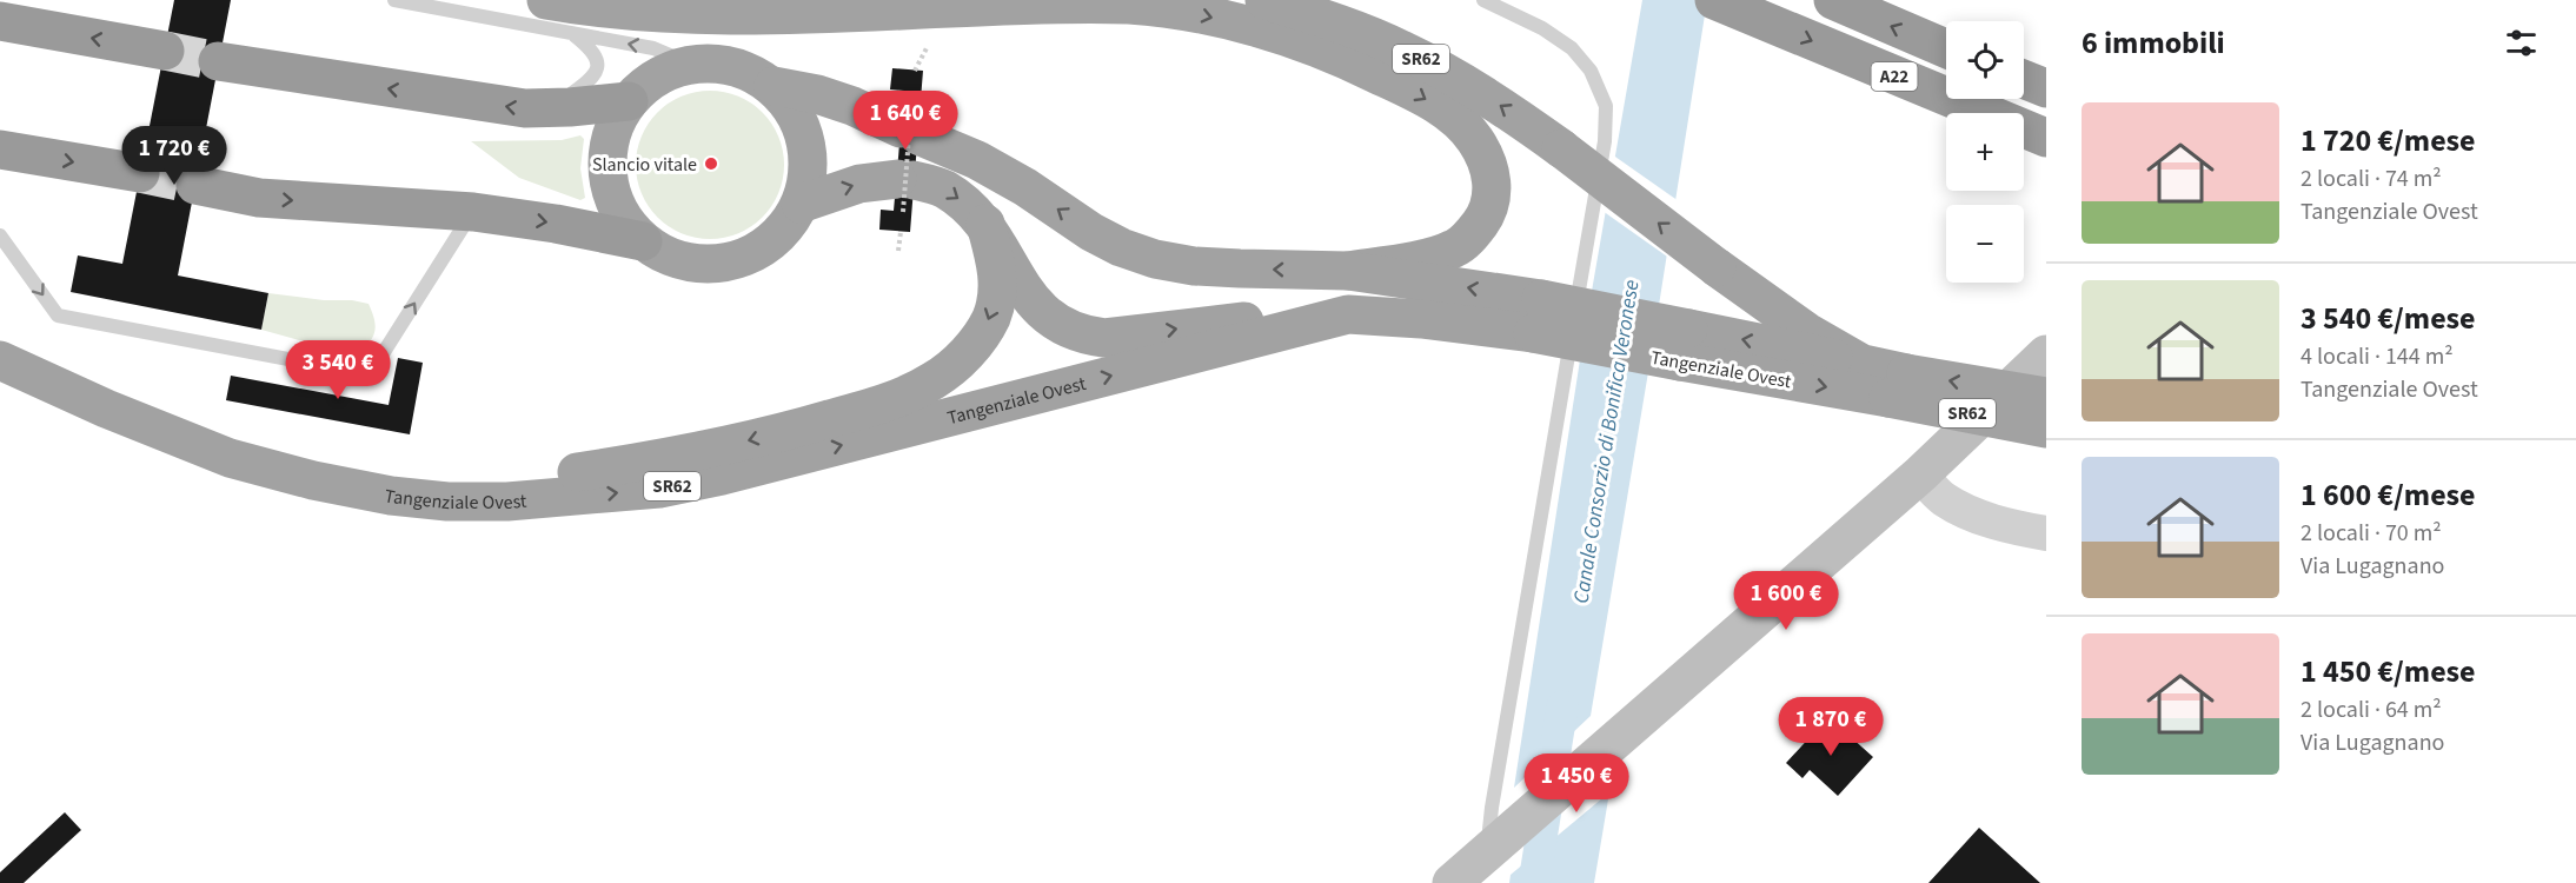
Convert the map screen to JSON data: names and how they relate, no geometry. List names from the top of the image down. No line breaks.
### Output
{"streets":{"highway":["SR62","A22","Tangenziale Ovest"]},"water":["Canale Consorzio di Bonifica Veronese"],"places":["Slancio vitale"],"page":{"heading":"6 immobili","map_buttons":["+","−"],"list":[{"name":"1 720 €/mese","note":"2 locali · 74 m² · Tangenziale Ovest"},{"name":"3 540 €/mese","note":"4 locali · 144 m² · Tangenziale Ovest"},{"name":"1 600 €/mese","note":"2 locali · 70 m² · Via Lugagnano"},{"name":"1 450 €/mese","note":"2 locali · 64 m² · Via Lugagnano"}],"price":["1 640 €","1 720 €","3 540 €","1 600 €","1 870 €","1 450 €"]}}
